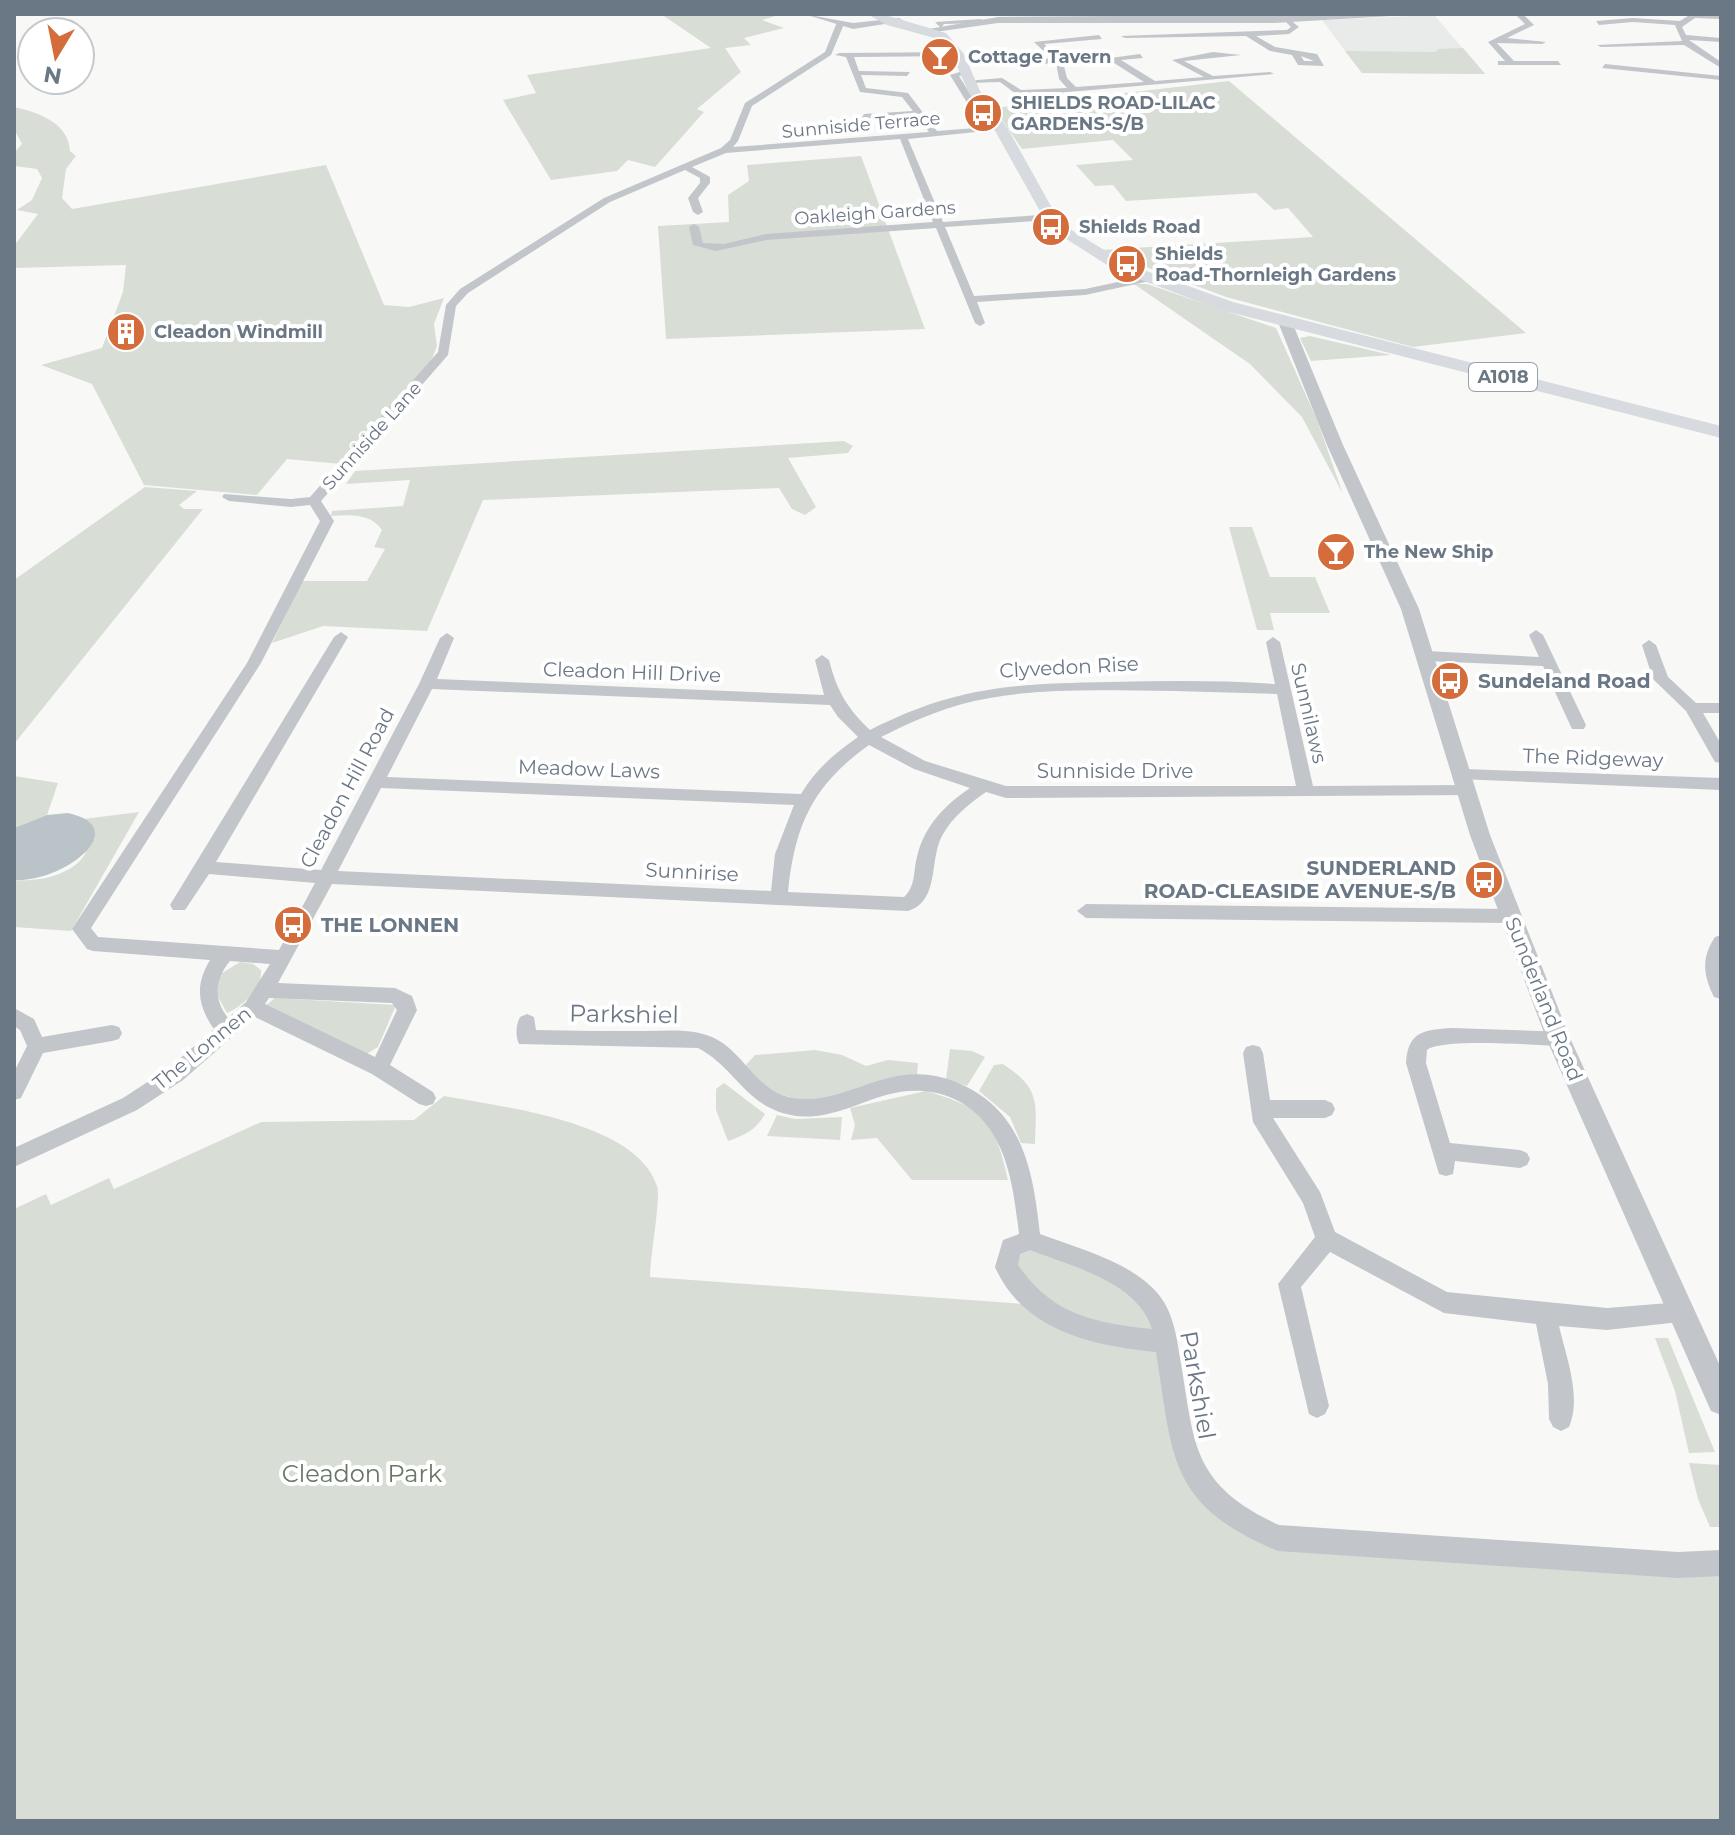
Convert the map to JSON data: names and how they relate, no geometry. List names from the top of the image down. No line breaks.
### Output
{"streets":{"highway":["A1018"],"street":["Sunniside Terrace","Oakleigh Gardens","Sunniside Lane","Clyvedon Rise","Cleadon Hill Drive","Sunnilaws","The Ridgeway","Meadow Laws","Sunniside Drive","Cleadon Hill Road","Sunnirise","Sunderland Road","Parkshiel","The Lonnen"]},"crossings":[["Sunniside Terrace","A1018"],["Sunniside Terrace","Sunniside Lane"],["Oakleigh Gardens","A1018"],["A1018","Sunderland Road"],["Sunniside Lane","Cleadon Hill Road"],["Sunniside Lane","The Lonnen"],["Clyvedon Rise","Sunnilaws"],["Clyvedon Rise","Meadow Laws"],["Clyvedon Rise","Sunniside Drive"],["Clyvedon Rise","Sunnirise"],["Cleadon Hill Drive","Sunniside Drive"],["Cleadon Hill Drive","Cleadon Hill Road"],["Sunnilaws","Sunniside Drive"],["The Ridgeway","Sunniside Drive"],["The Ridgeway","Sunderland Road"],["Meadow Laws","Cleadon Hill Road"],["Sunniside Drive","Sunnirise"],["Sunniside Drive","Sunderland Road"],["Cleadon Hill Road","Sunnirise"],["Cleadon Hill Road","The Lonnen"]],"parks":["Cleadon Park"],"places":{"bar":["Cottage Tavern","The New Ship"],"bus stop":["SHIELDS ROAD-LILAC GARDENS-S/B","Shields Road","Shields Road-Thornleigh Gardens","Sundeland Road","SUNDERLAND ROAD-CLEASIDE AVENUE-S/B","THE LONNEN"],"building":["Cleadon Windmill"]},"north":"bottom"}
